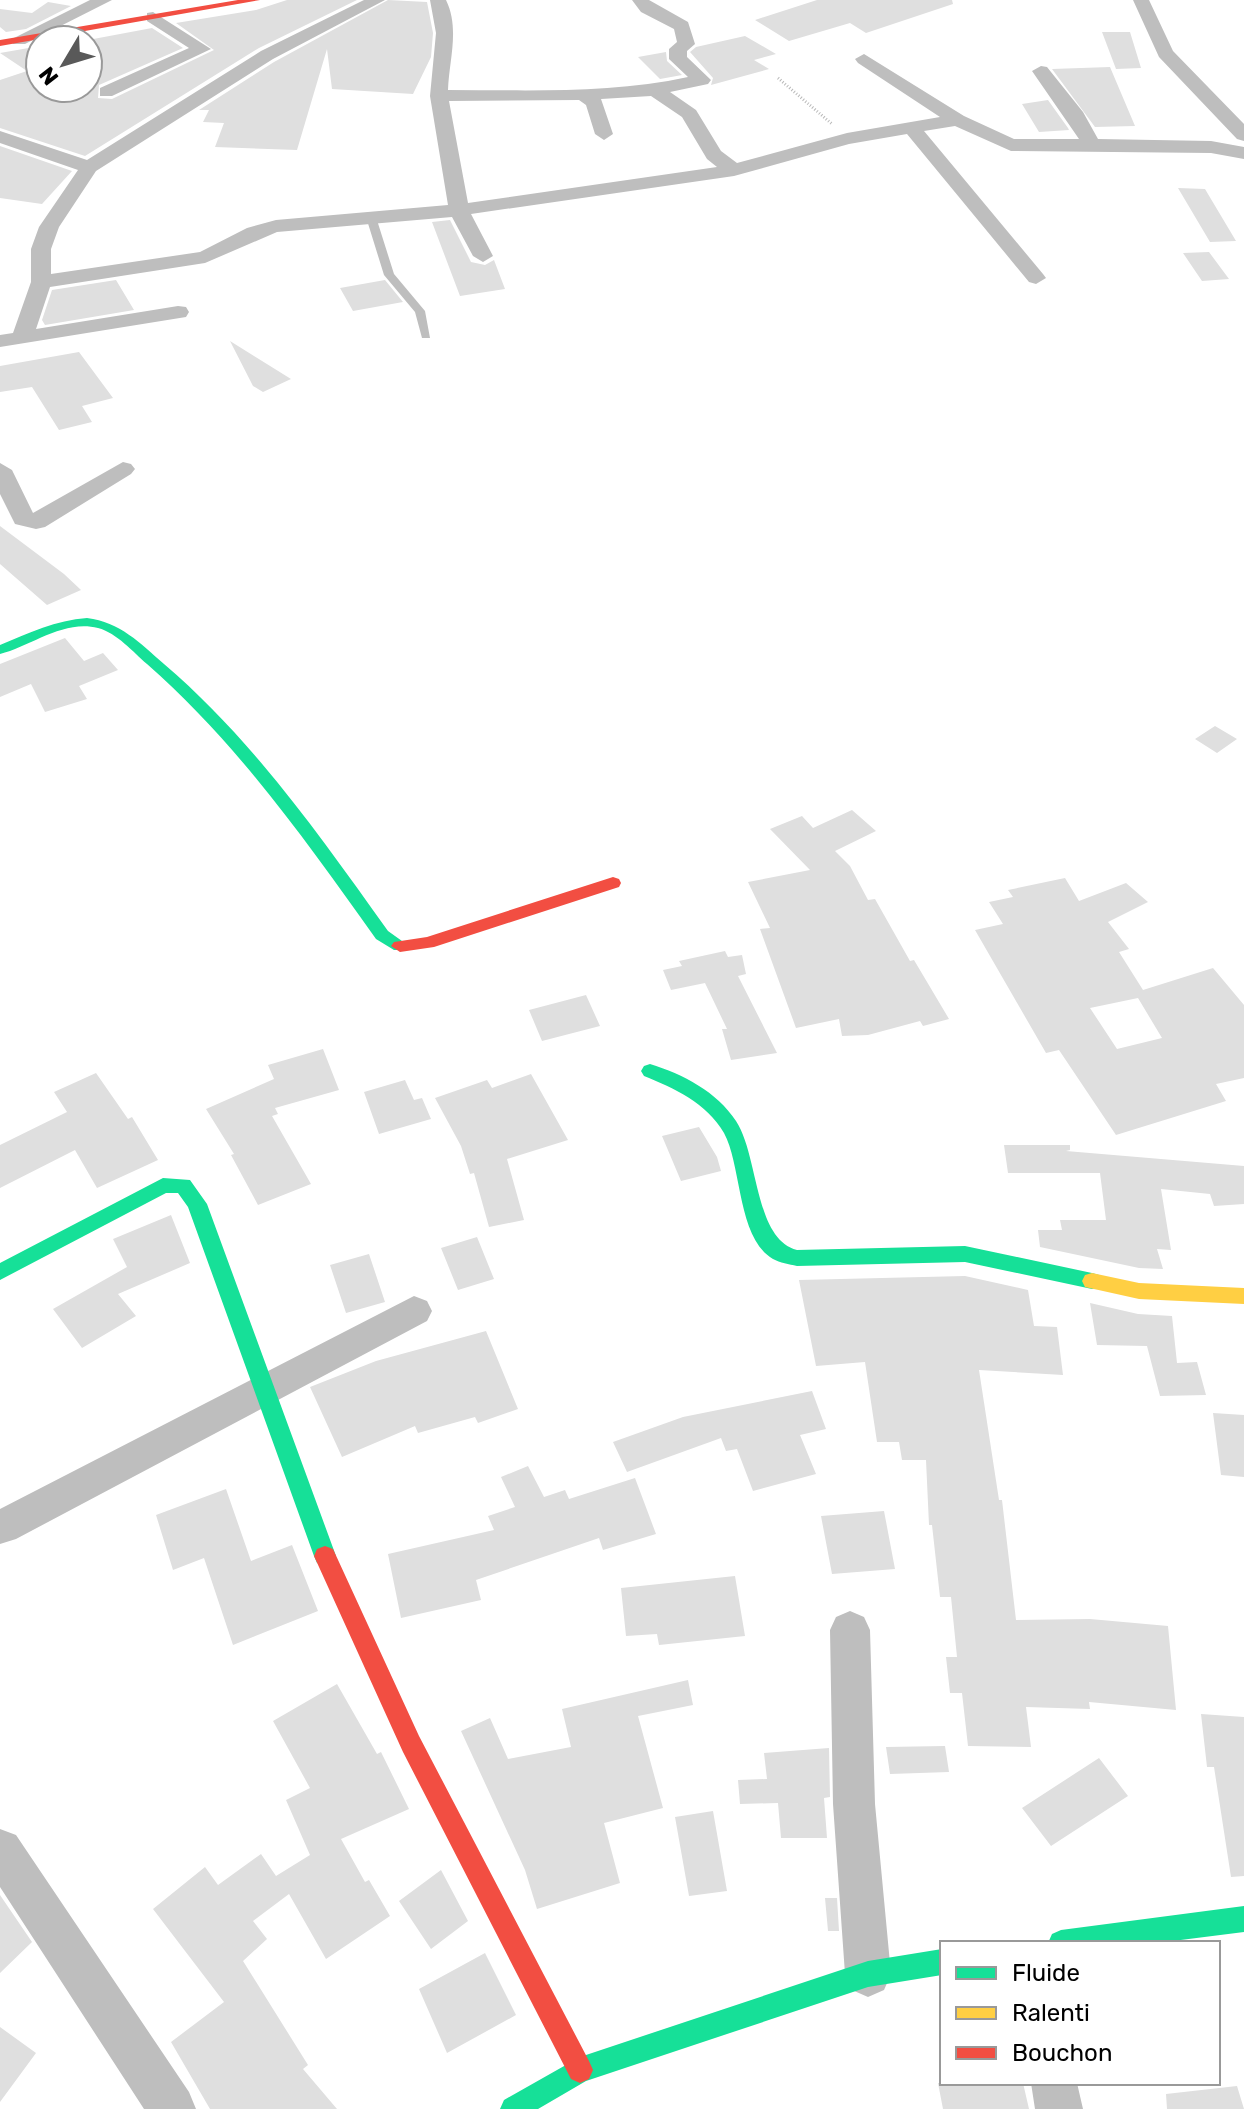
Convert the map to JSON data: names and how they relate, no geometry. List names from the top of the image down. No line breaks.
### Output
{"legend":["Fluide","Ralenti","Bouchon"],"north":"bottom left"}
